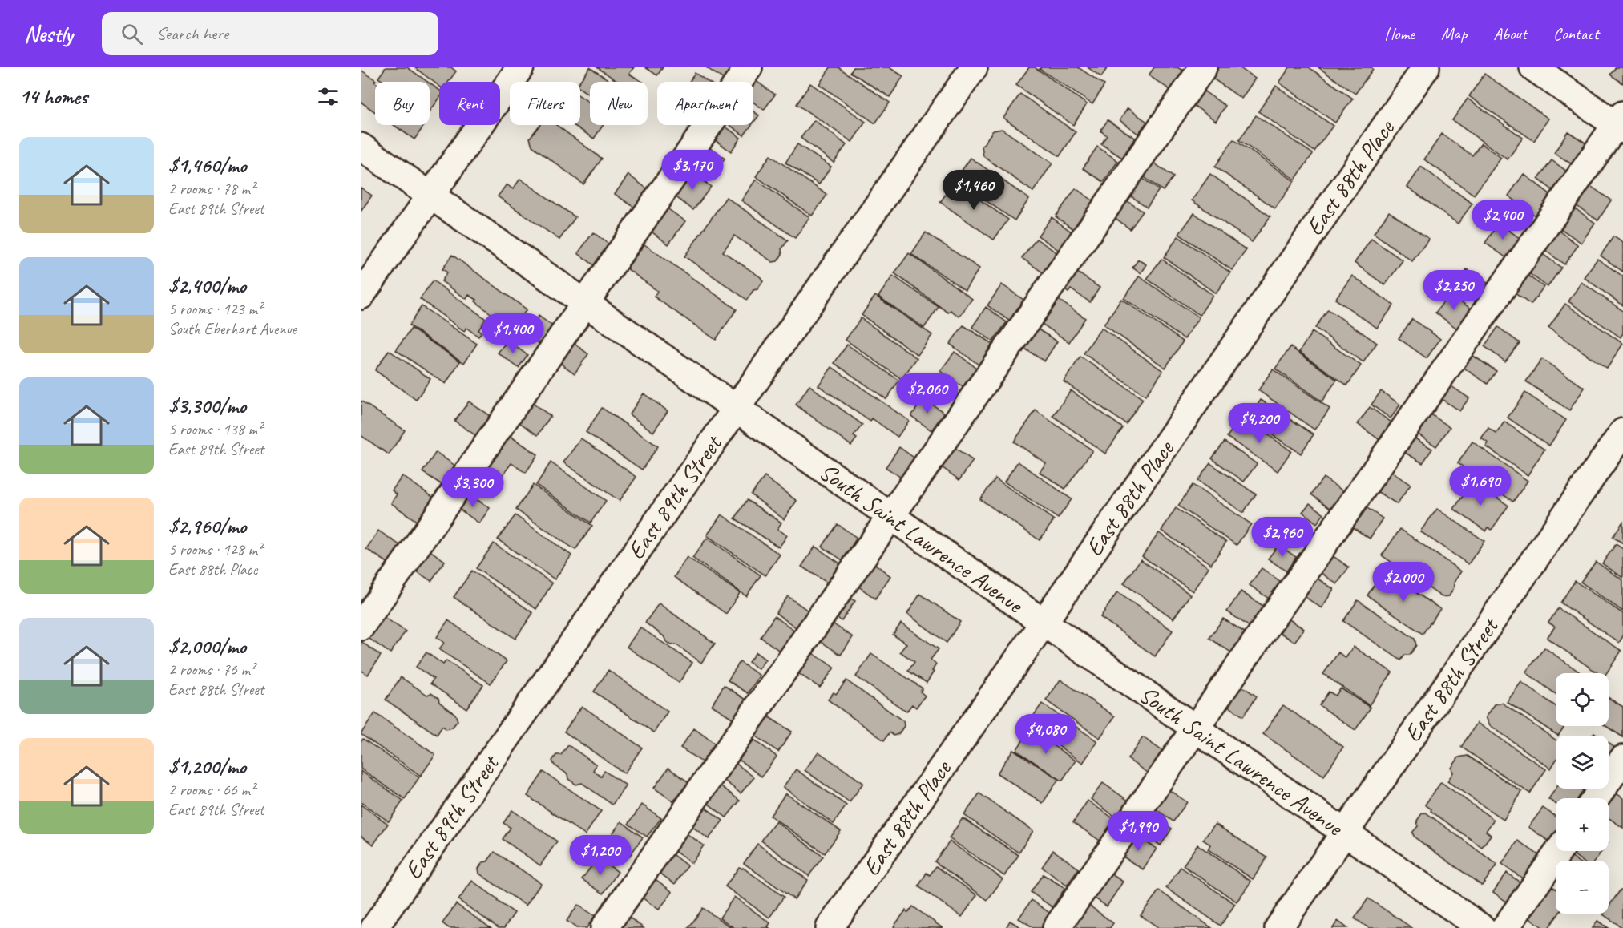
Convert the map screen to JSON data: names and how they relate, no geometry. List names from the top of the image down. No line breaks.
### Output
{"streets":{"street":["East 88th Place","East 89th Street","South Saint Lawrence Avenue","East 88th Street"]},"crossings":[["East 88th Place","South Saint Lawrence Avenue"],["East 89th Street","South Saint Lawrence Avenue"],["South Saint Lawrence Avenue","East 88th Street"]],"page":{"header":"Nestly","search":"Search here","nav":["Home","Map","About","Contact"],"heading":"14 homes","chip":["Buy","Rent","Filters","New","Apartment"],"list":[{"name":"$1,460/mo","note":"2 rooms · 78 m² · East 89th Street"},{"name":"$2,400/mo","note":"5 rooms · 123 m² · South Eberhart Avenue"},{"name":"$3,300/mo","note":"5 rooms · 138 m² · East 89th Street"},{"name":"$2,960/mo","note":"5 rooms · 128 m² · East 88th Place"},{"name":"$2,000/mo","note":"2 rooms · 76 m² · East 88th Street"},{"name":"$1,200/mo","note":"2 rooms · 66 m² · East 89th Street"}],"price":["$3,170","$1,460","$2,400","$2,250","$1,400","$2,060","$4,200","$1,690","$3,300","$2,960","$2,000","$4,080","$1,990","$1,200"],"map_buttons":["+","−"]}}
